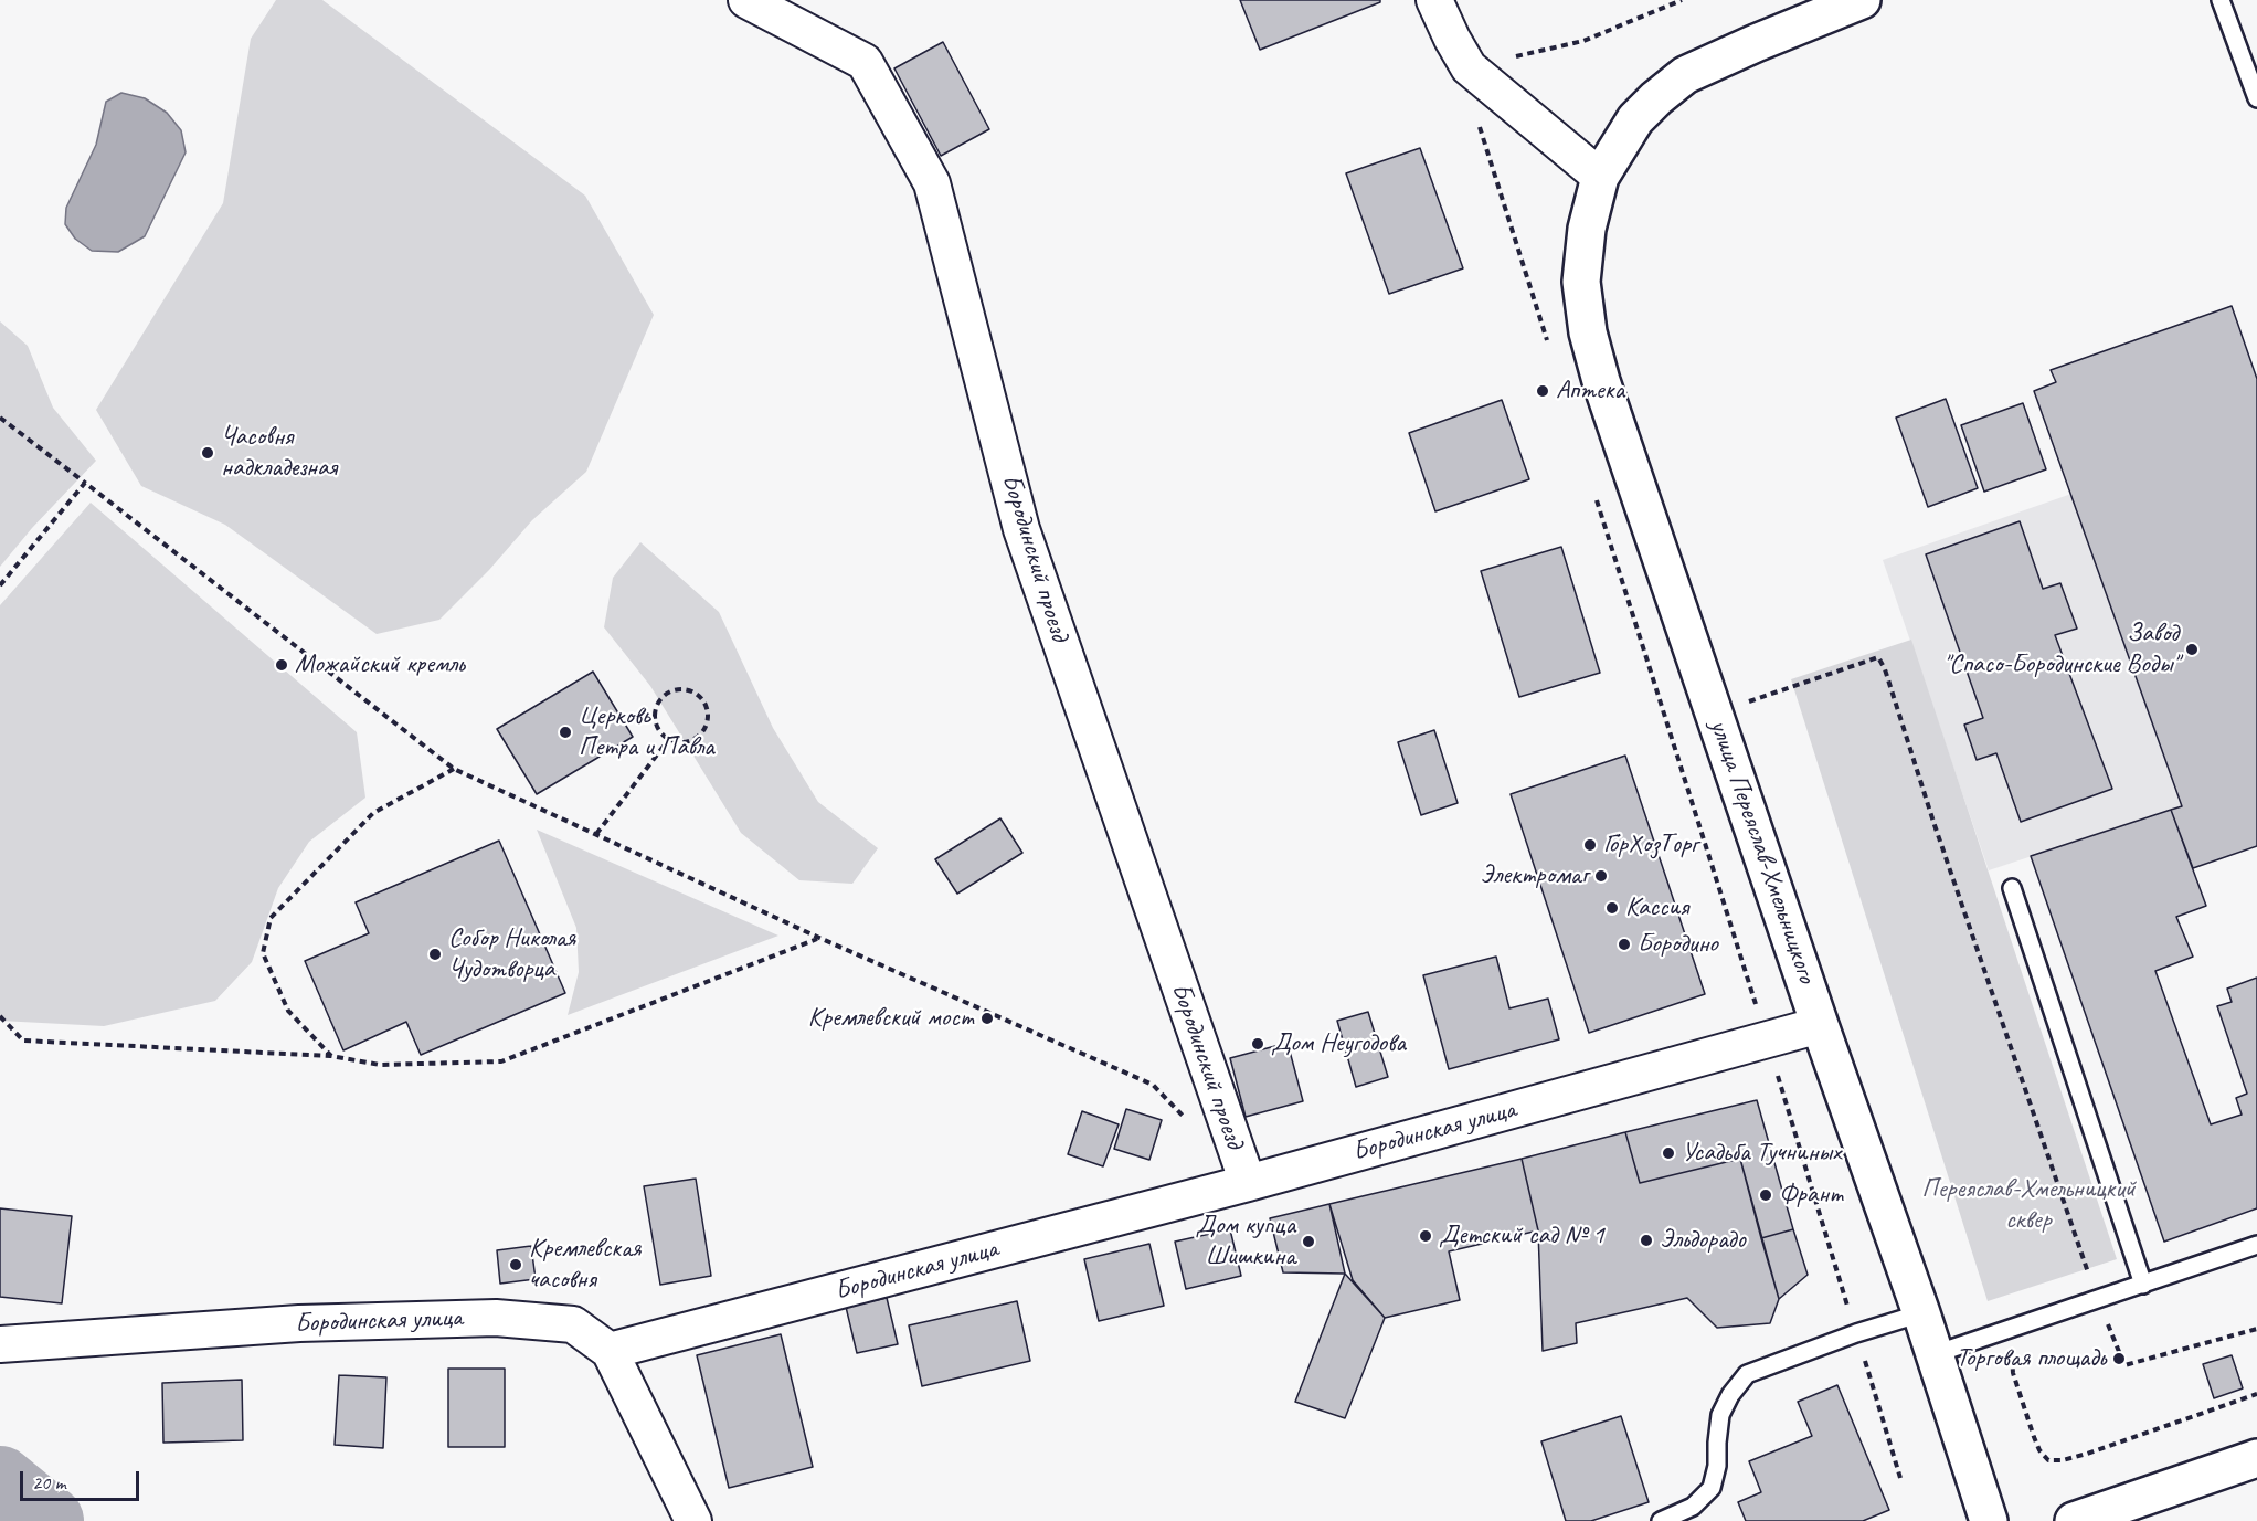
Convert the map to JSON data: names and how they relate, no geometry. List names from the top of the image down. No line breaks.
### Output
{"streets":{"main road":["улица Переяслав-Хмельницкого"],"street":["Бородинский проезд","Бородинская улица"]},"crossings":[["Бородинский проезд","Бородинская улица"],["улица Переяслав-Хмельницкого","Бородинская улица"]],"parks":["Переяслав-Хмельницкий сквер"],"places":["Аптека","Часовня надкладезная","Завод \"Спасо-Бородинские Воды\"","Можайский кремль","Церковь Петра и Павла","ГорХозТорг","Электромаг","Кассия","Бородино","Собор Николая Чудотворца","Кремлевский мост","Дом Неугодова","Усадьба Тучниных","Франт","Детский сад № 1","Эльдорадо","Дом купца Шишкина","Кремлевская часовня","Торговая площадь"],"scale_bar":"20 m"}
